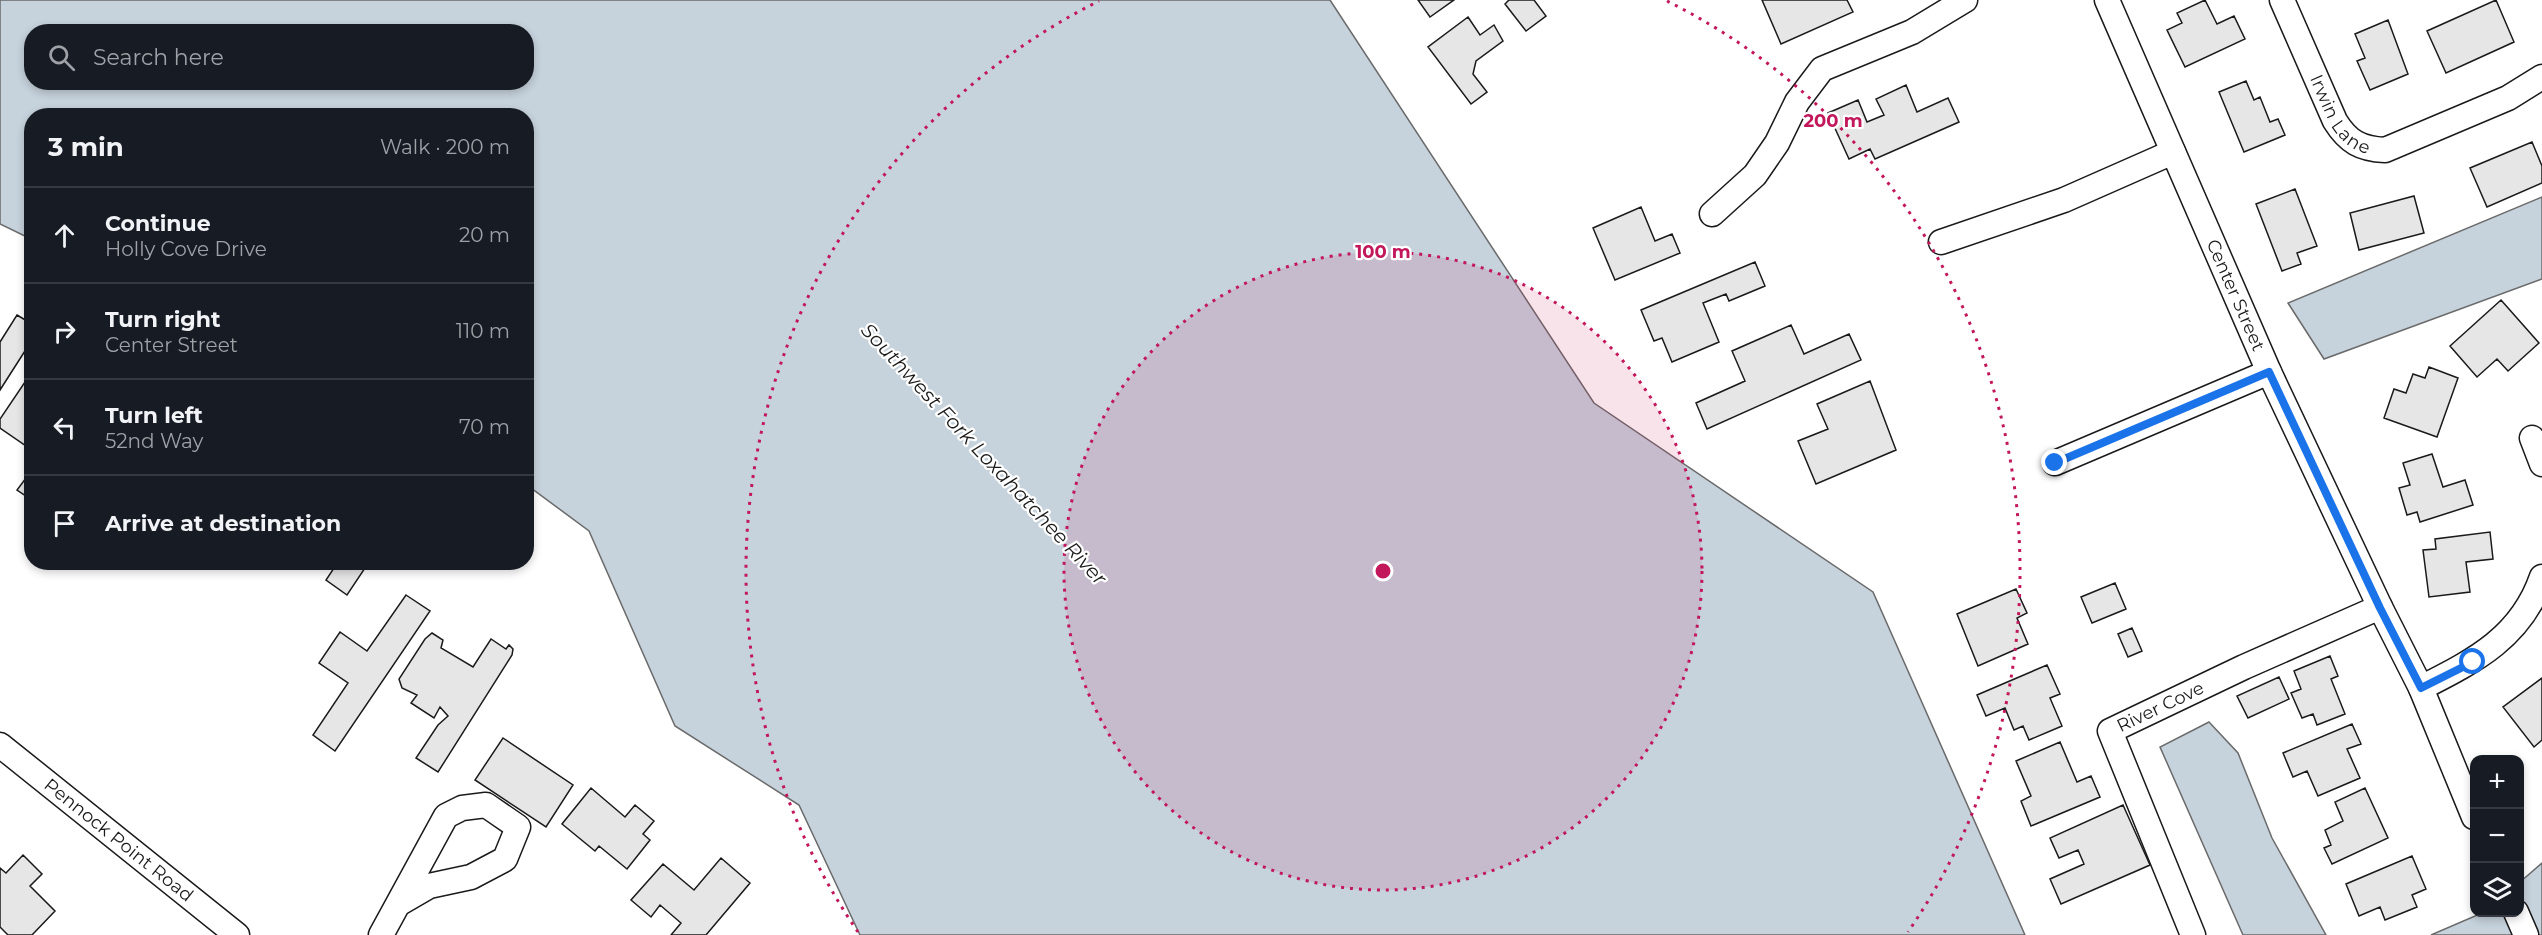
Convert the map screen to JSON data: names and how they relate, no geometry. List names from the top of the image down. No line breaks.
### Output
{"streets":{"street":["Irwin Lane","Center Street","River Cove","Pennock Point Road"]},"crossings":[["Center Street","River Cove"]],"water":["Southwest Fork Loxahatchee River"],"page":{"search":"Search here","heading":["3 min","Walk · 200 m"],"list":[["Continue","Holly Cove Drive","20 m"],["Turn right","Center Street","110 m"],["Turn left","52nd Way","70 m"],"Arrive at destination"],"map_buttons":["+","−"]},"rings":["200 m","100 m"]}
